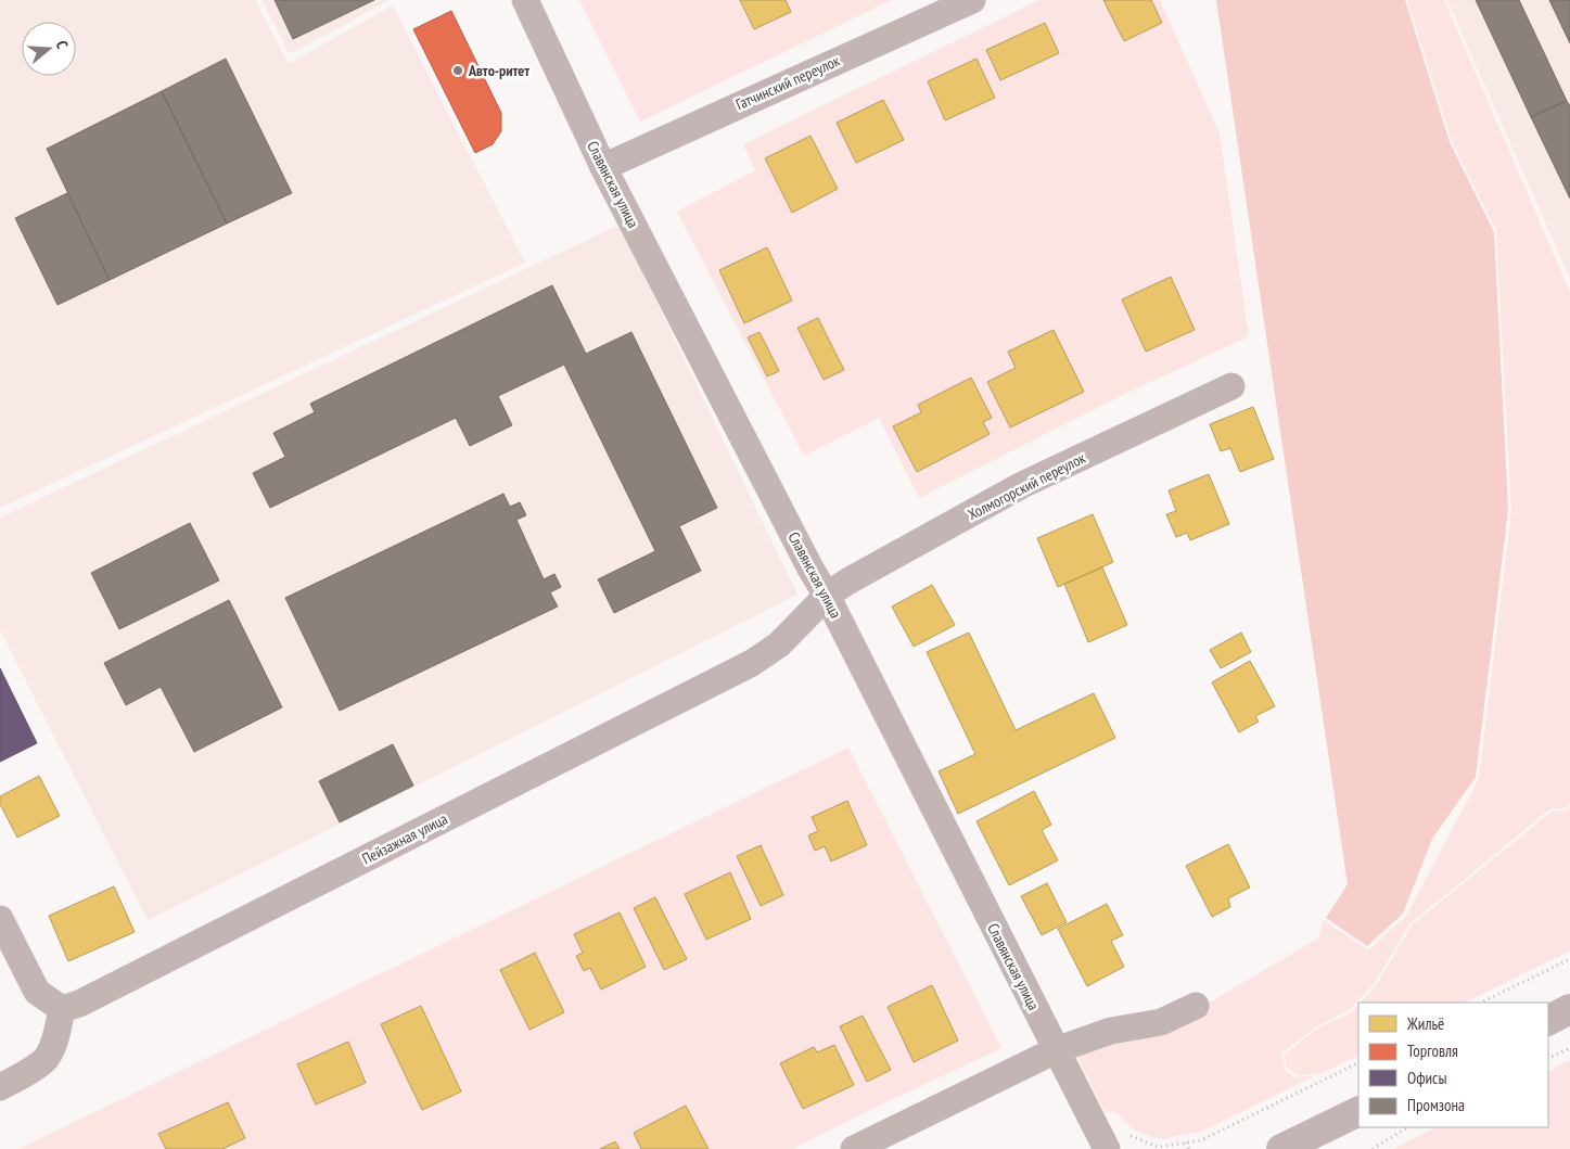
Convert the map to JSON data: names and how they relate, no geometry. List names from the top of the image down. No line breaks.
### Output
{"streets":{"street":["Гатчинский переулок","Славянская улица","Холмогорский переулок","Пейзажная улица"]},"crossings":[["Гатчинский переулок","Славянская улица"],["Славянская улица","Холмогорский переулок"],["Славянская улица","Пейзажная улица"],["Холмогорский переулок","Пейзажная улица"]],"places":["Авто-ритет"],"legend":["Жильё","Торговля","Офисы","Промзона"],"north":"right"}
